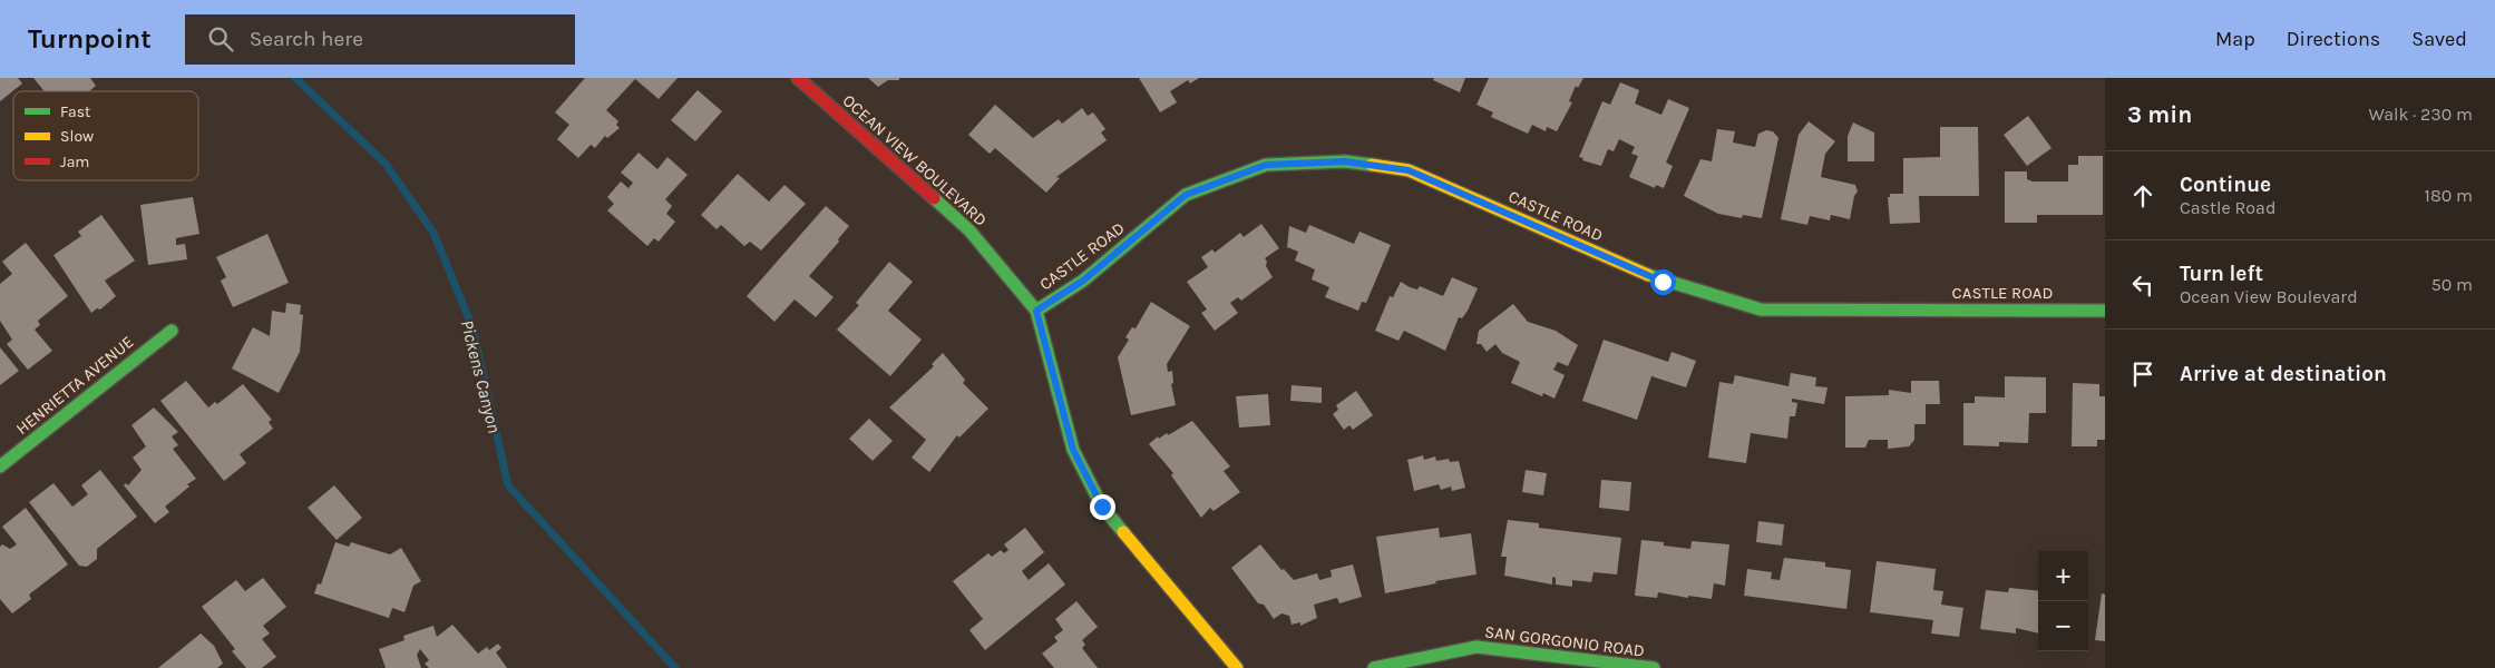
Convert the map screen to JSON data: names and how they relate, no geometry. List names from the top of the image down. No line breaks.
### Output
{"streets":{"street":["OCEAN VIEW BOULEVARD","CASTLE ROAD","HENRIETTA AVENUE","SAN GORGONIO ROAD"]},"crossings":[["OCEAN VIEW BOULEVARD","CASTLE ROAD"]],"water":["Pickens Canyon"],"legend":["Fast","Slow","Jam"],"page":{"header":"Turnpoint","search":"Search here","nav":["Map","Directions","Saved"],"heading":["3 min","Walk · 230 m"],"list":[["Continue","Castle Road","180 m"],["Turn left","Ocean View Boulevard","50 m"],"Arrive at destination"],"map_buttons":["+","−"]}}
